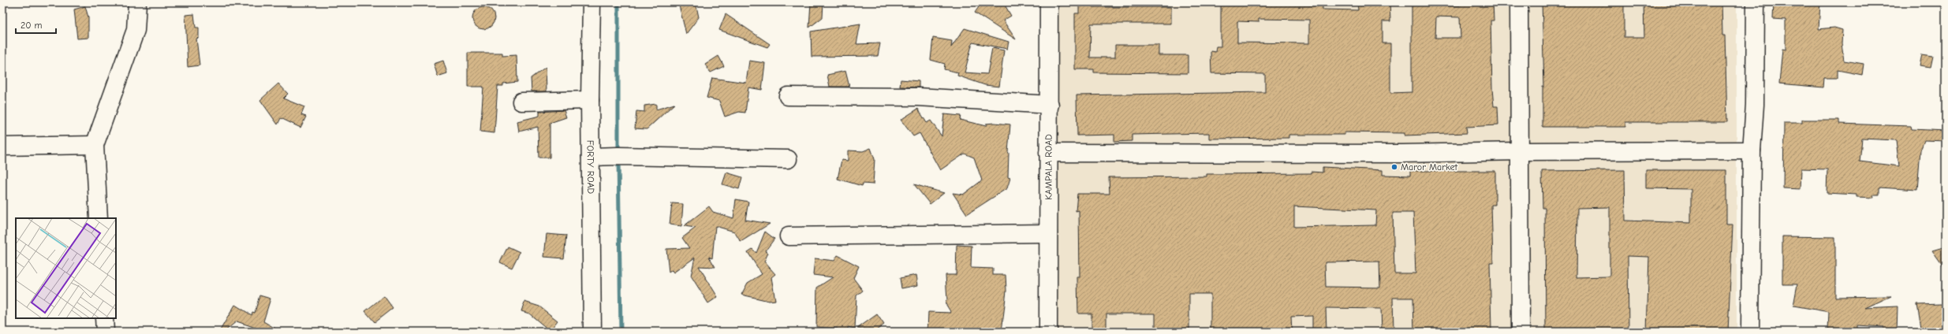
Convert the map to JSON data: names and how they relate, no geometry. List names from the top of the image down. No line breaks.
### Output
{"streets":{"street":["FORTY ROAD","KAMPALA ROAD"]},"places":["Maror Market"],"scale_bar":"20 m"}
